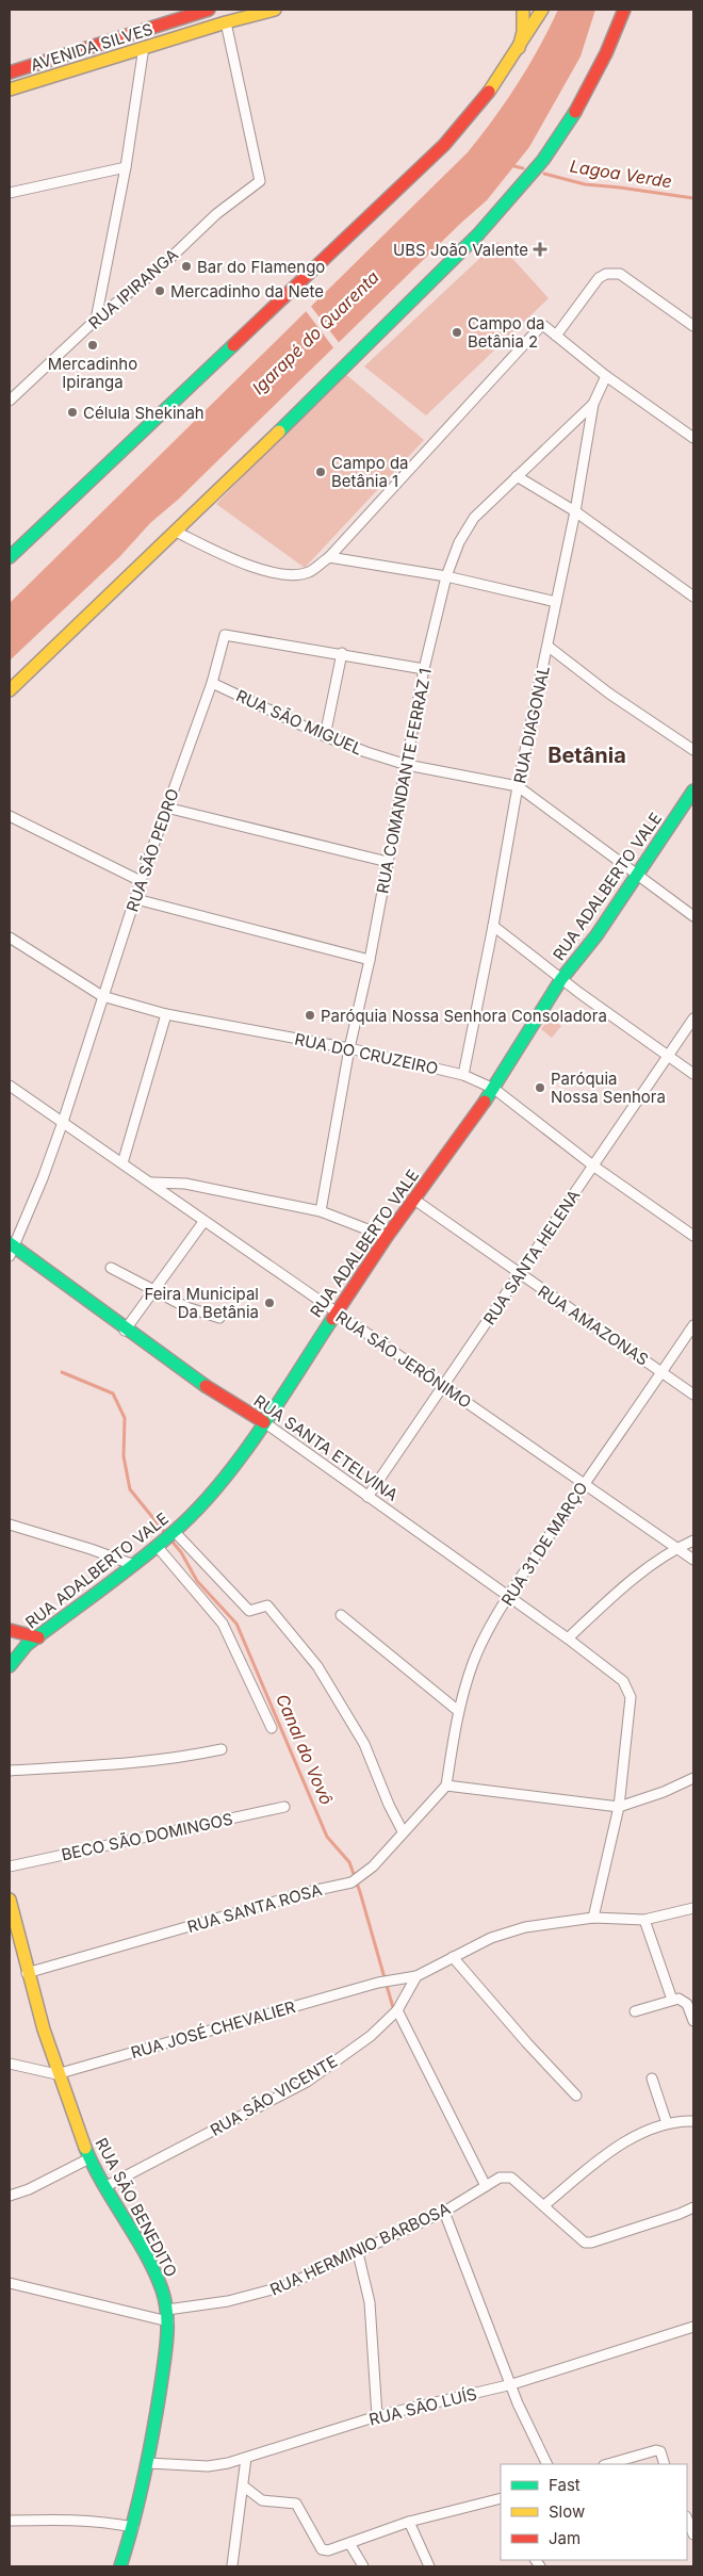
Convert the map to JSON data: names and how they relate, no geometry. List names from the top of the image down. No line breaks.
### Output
{"streets":{"street":["AVENIDA SILVES","RUA IPIRANGA","RUA SÃO MIGUEL","RUA DIAGONAL","RUA COMANDANTE FERRAZ 1","RUA SÃO PEDRO","RUA ADALBERTO VALE","RUA DO CRUZEIRO","RUA SANTA HELENA","RUA AMAZONAS","RUA SÃO JERÔNIMO","RUA SANTA ETELVINA","RUA 31 DE MARÇO","BECO SÃO DOMINGOS","RUA SANTA ROSA","RUA JOSÉ CHEVALIER","RUA SÃO VICENTE","RUA SÃO BENEDITO","RUA HERMINIO BARBOSA","RUA SÃO LUÍS"]},"crossings":[["AVENIDA SILVES","RUA IPIRANGA"],["RUA SÃO MIGUEL","RUA DIAGONAL"],["RUA SÃO MIGUEL","RUA COMANDANTE FERRAZ 1"],["RUA SÃO MIGUEL","RUA SÃO PEDRO"],["RUA SÃO MIGUEL","RUA ADALBERTO VALE"],["RUA DIAGONAL","RUA COMANDANTE FERRAZ 1"],["RUA DIAGONAL","RUA DO CRUZEIRO"],["RUA COMANDANTE FERRAZ 1","RUA SÃO PEDRO"],["RUA COMANDANTE FERRAZ 1","RUA DO CRUZEIRO"],["RUA SÃO PEDRO","RUA DO CRUZEIRO"],["RUA SÃO PEDRO","RUA SÃO JERÔNIMO"],["RUA SÃO PEDRO","RUA SANTA ETELVINA"],["RUA ADALBERTO VALE","RUA DO CRUZEIRO"],["RUA ADALBERTO VALE","RUA AMAZONAS"],["RUA ADALBERTO VALE","RUA SÃO JERÔNIMO"],["RUA ADALBERTO VALE","RUA SANTA ETELVINA"],["RUA DO CRUZEIRO","RUA SANTA HELENA"],["RUA SANTA HELENA","RUA AMAZONAS"],["RUA SANTA HELENA","RUA SÃO JERÔNIMO"],["RUA SANTA HELENA","RUA SANTA ETELVINA"],["RUA AMAZONAS","RUA 31 DE MARÇO"],["RUA SÃO JERÔNIMO","RUA 31 DE MARÇO"],["RUA SANTA ETELVINA","RUA 31 DE MARÇO"],["RUA 31 DE MARÇO","RUA SANTA ROSA"],["RUA SANTA ROSA","RUA SÃO BENEDITO"],["RUA JOSÉ CHEVALIER","RUA SÃO VICENTE"],["RUA JOSÉ CHEVALIER","RUA SÃO BENEDITO"],["RUA SÃO VICENTE","RUA SÃO BENEDITO"],["RUA SÃO BENEDITO","RUA HERMINIO BARBOSA"],["RUA SÃO BENEDITO","RUA SÃO LUÍS"]],"districts":["Betânia"],"water":["Lagoa Verde","Igarapé do Quarenta","Canal do Vovô"],"places":{"health":["UBS João Valente"],"other":["Bar do Flamengo","Mercadinho da Nete","Campo da Betânia 2","Mercadinho Ipiranga","Célula Shekinah","Campo da Betânia 1","Paróquia Nossa Senhora Consoladora","Paróquia Nossa Senhora","Feira Municipal Da Betânia"]},"legend":["Fast","Slow","Jam"]}
